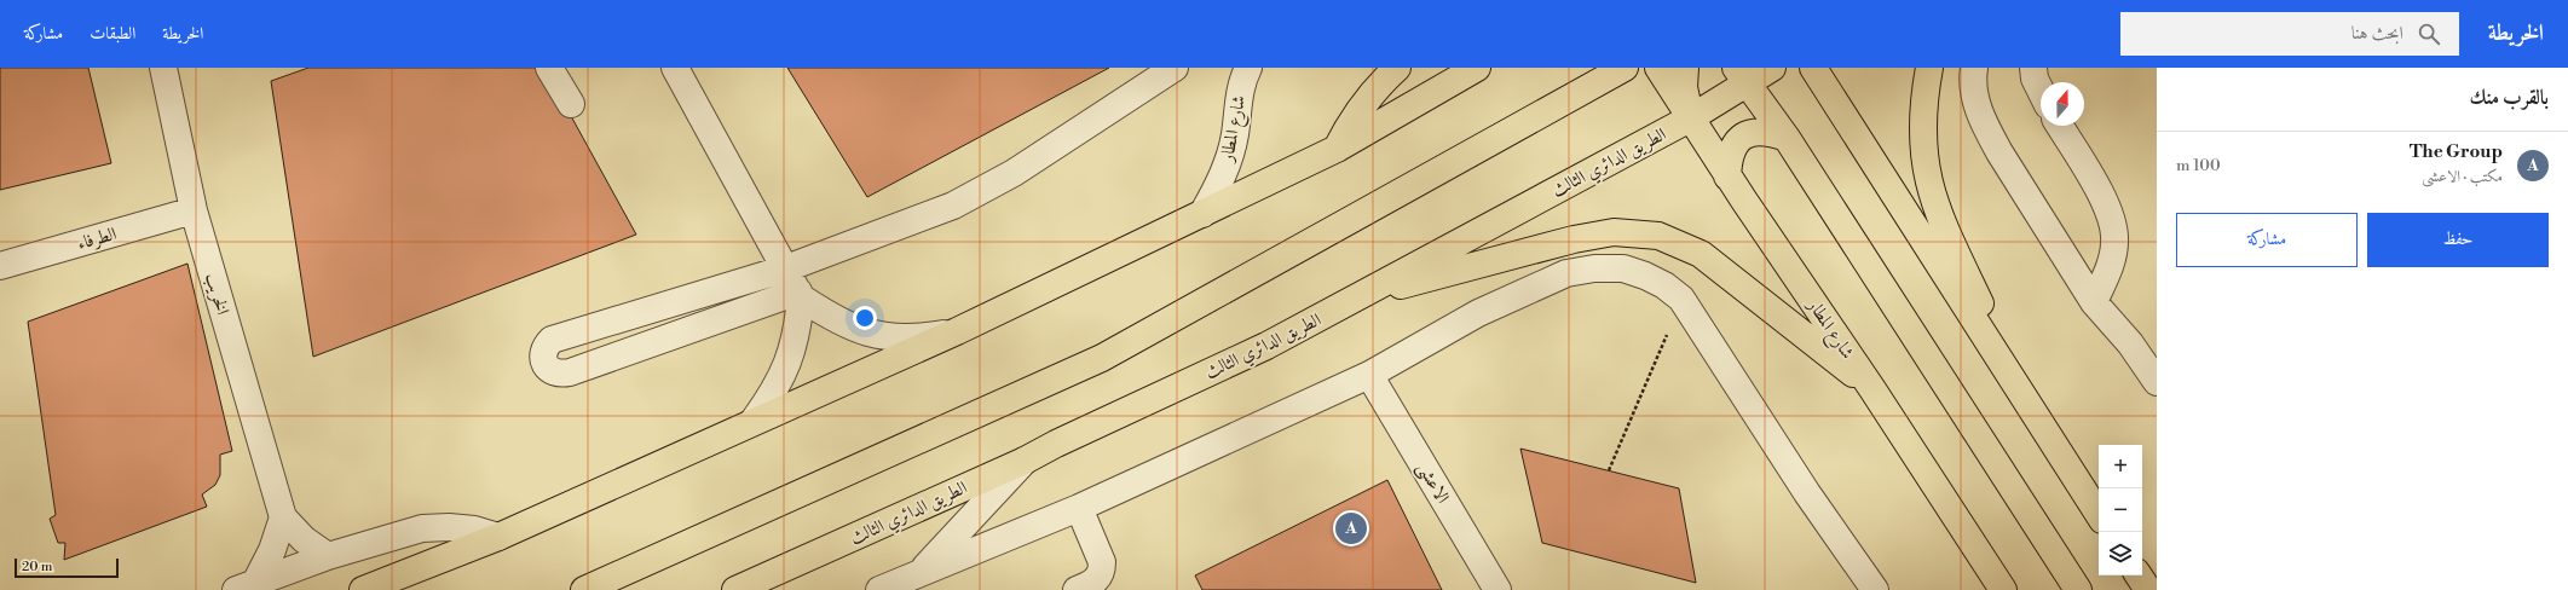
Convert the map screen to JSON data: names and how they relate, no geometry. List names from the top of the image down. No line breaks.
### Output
{"streets":{"highway":["شارع المطار","الطريق الدائري الثالث"],"street":["الطرفاء","الخريب","الاعشى"]},"crossings":[["شارع المطار","الطريق الدائري الثالث"],["الطرفاء","الخريب"]],"scale_bar":"20 m","north":"top","page":{"header":"الخريطة","search":"ابحث هنا","nav":["الخريطة","الطبقات","مشاركة"],"heading":"بالقرب منك","list":[{"mark":"A","name":"The Group","note":"مكتب · الاعشى","value":"100 m"}],"buttons":["حفظ","مشاركة"],"map_buttons":["+","−"],"pins":"A","scale":"20 m"}}
